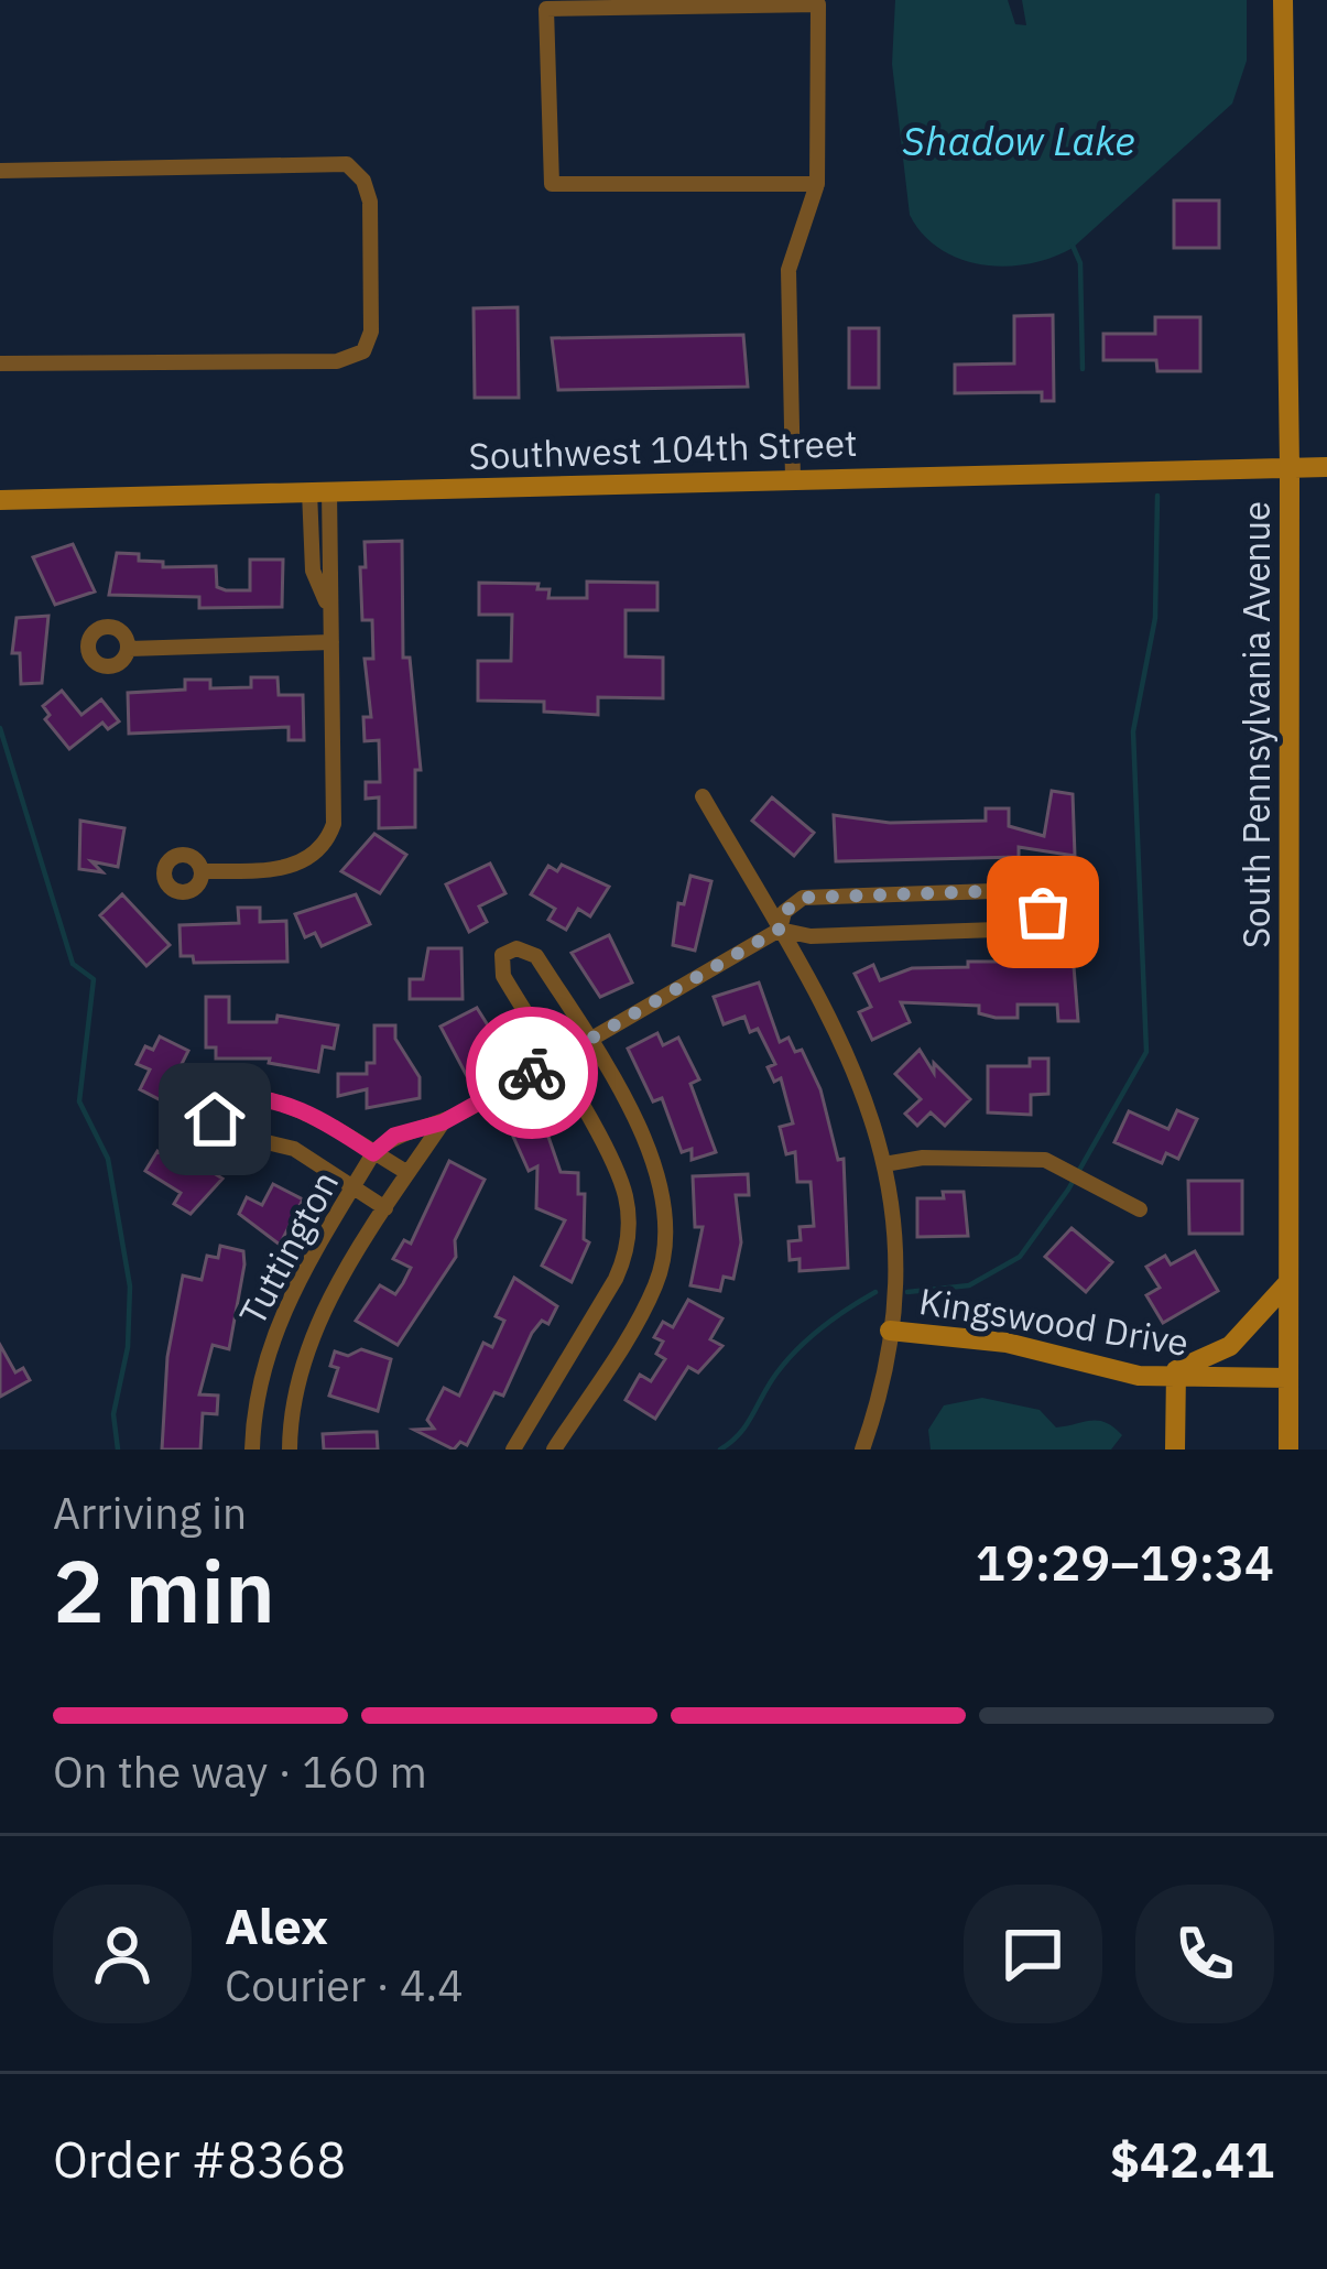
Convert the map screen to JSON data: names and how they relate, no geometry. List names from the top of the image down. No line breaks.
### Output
{"streets":{"main road":["Southwest 104th Street","South Pennsylvania Avenue","Kingswood Drive"],"street":["Tuttington"]},"crossings":[["Southwest 104th Street","South Pennsylvania Avenue"],["South Pennsylvania Avenue","Kingswood Drive"]],"water":["Shadow Lake"],"page":{"heading":["2 min","Arriving in","19:29–19:34"],"panel":["Alex","Courier · 4.4","Order #8368","$42.41"],"bar":"On the way · 160 m"}}
